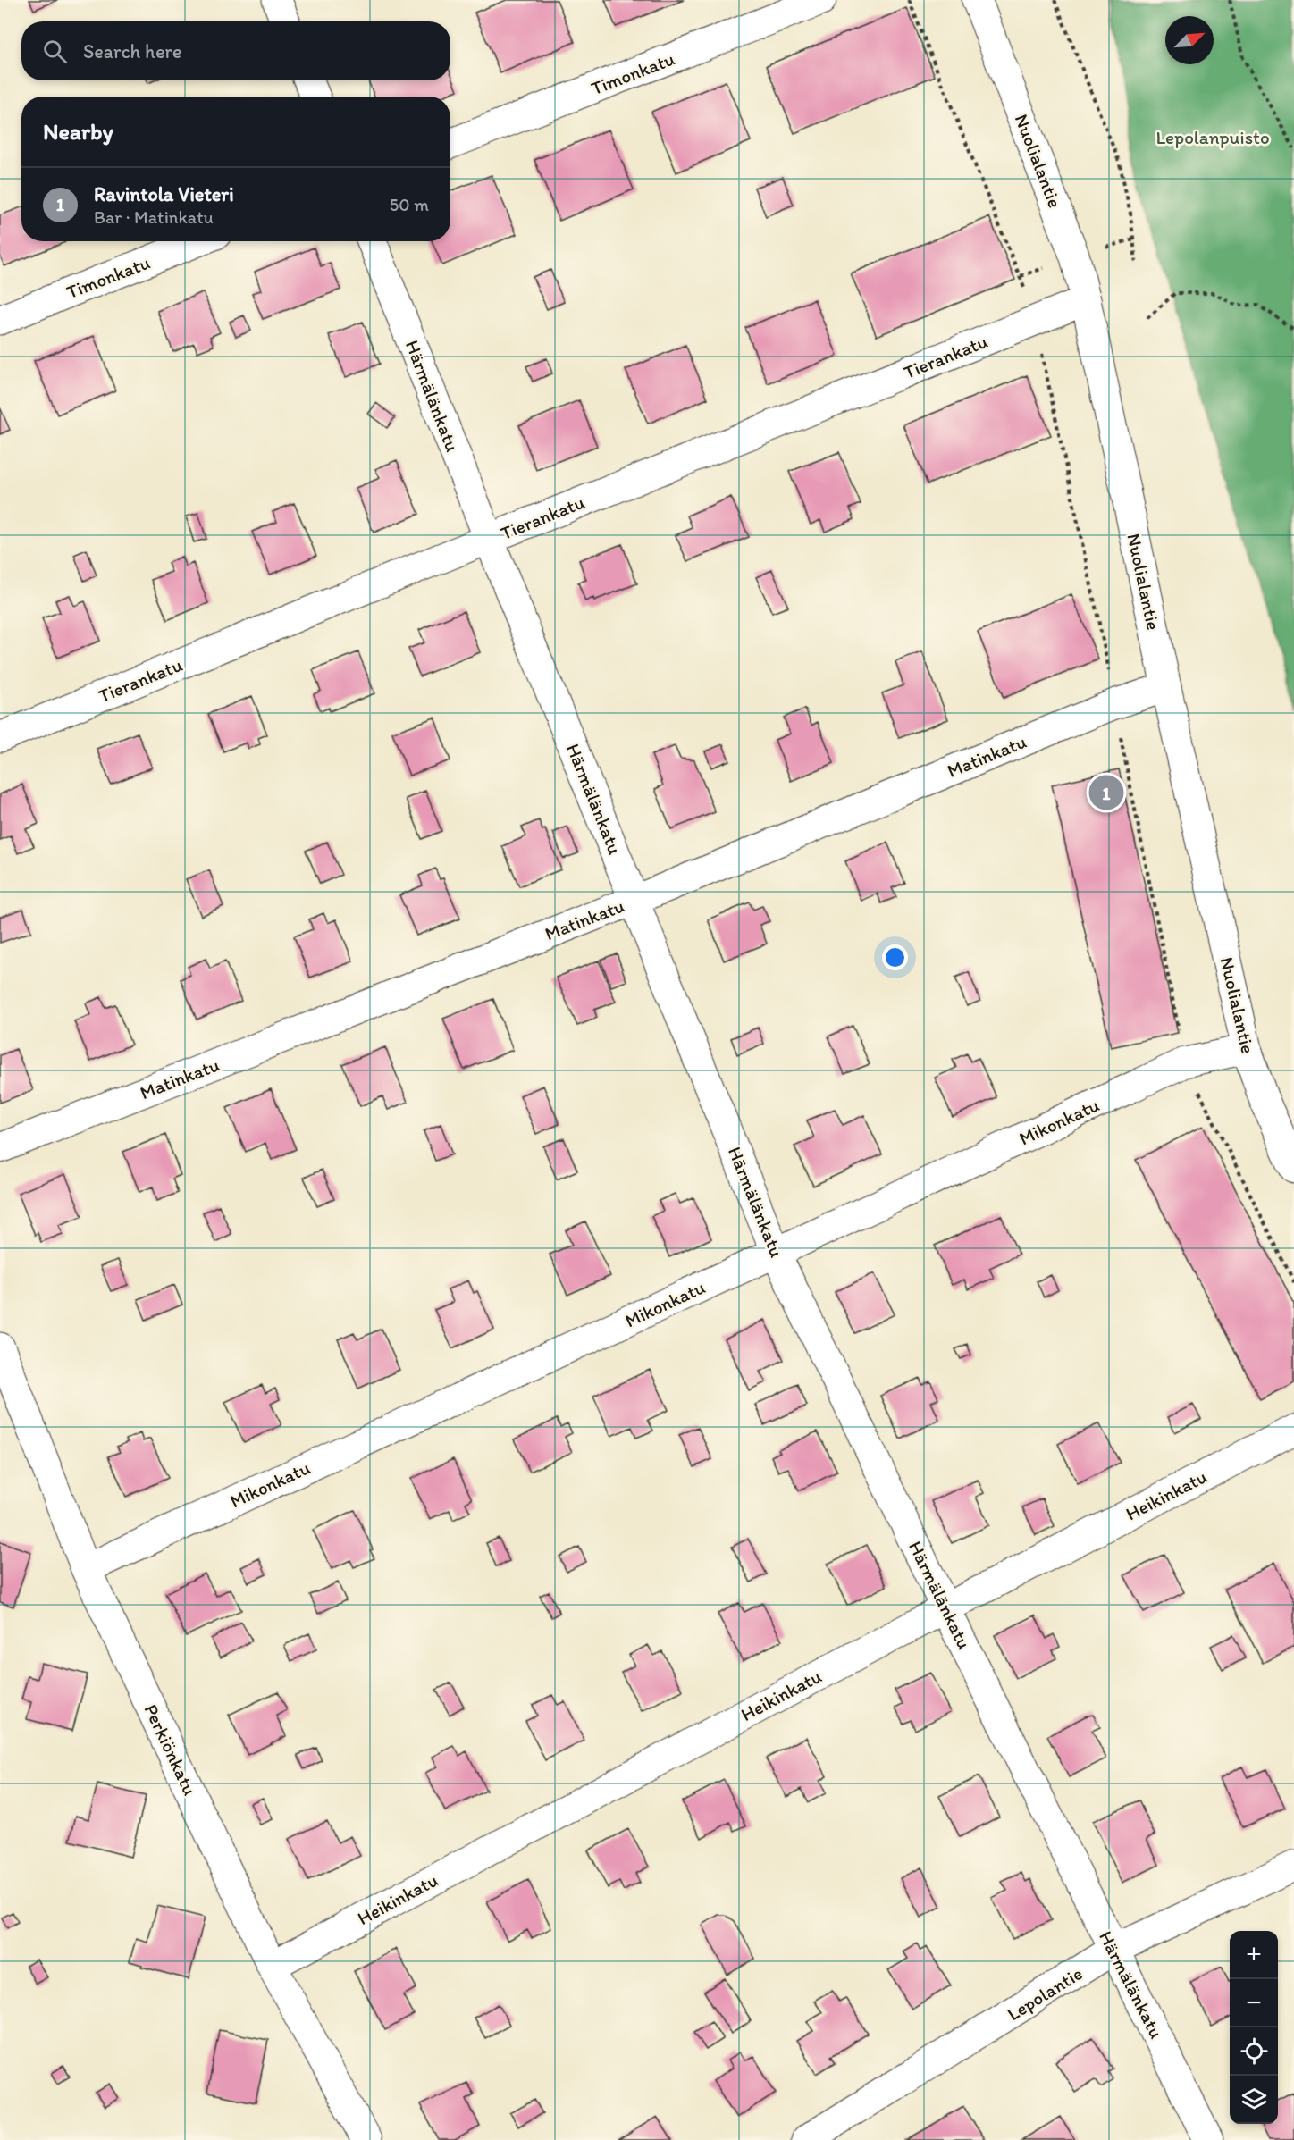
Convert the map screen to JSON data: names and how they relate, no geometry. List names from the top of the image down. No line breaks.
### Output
{"streets":{"street":["Timonkatu","Nuolialantie","Tierankatu","Härmälänkatu","Matinkatu","Mikonkatu","Heikinkatu","Perkiönkatu","Lepolantie"]},"crossings":[["Nuolialantie","Tierankatu"],["Nuolialantie","Matinkatu"],["Nuolialantie","Mikonkatu"],["Tierankatu","Härmälänkatu"],["Härmälänkatu","Matinkatu"],["Härmälänkatu","Mikonkatu"],["Härmälänkatu","Heikinkatu"],["Härmälänkatu","Lepolantie"],["Mikonkatu","Perkiönkatu"],["Heikinkatu","Perkiönkatu"]],"parks":["Lepolanpuisto"],"north":"top right","page":{"search":"Search here","heading":"Nearby","list":[{"mark":"1","name":"Ravintola Vieteri","note":"Bar · Matinkatu","value":"50 m"}],"pins":"1","map_buttons":["+","−"]}}
